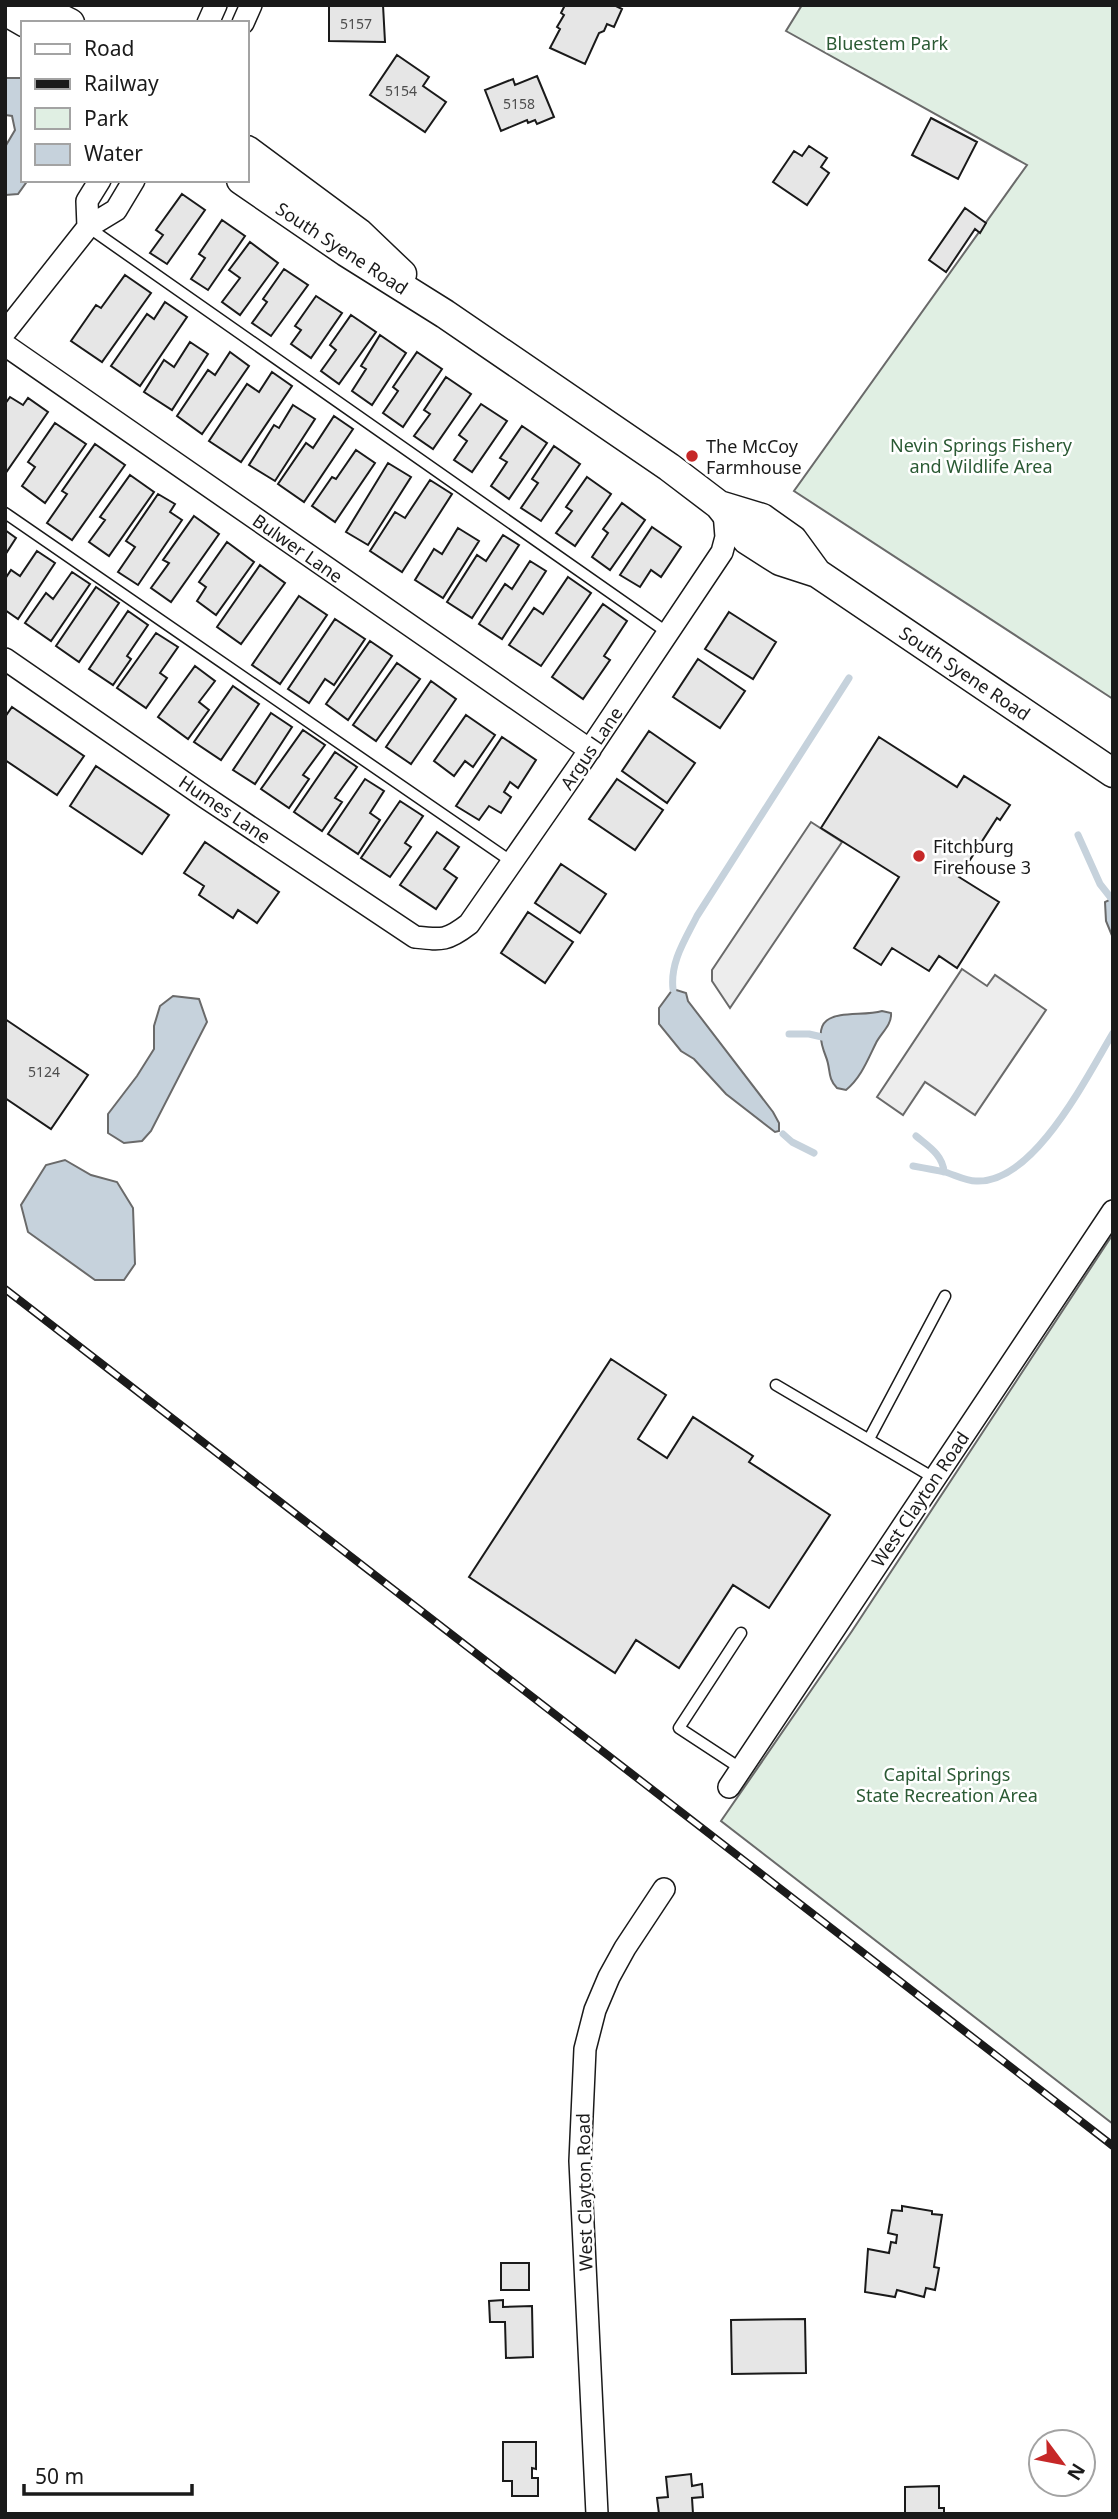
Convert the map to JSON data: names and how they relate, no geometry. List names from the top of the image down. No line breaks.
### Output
{"streets":{"street":["South Syene Road","Bulwer Lane","Argus Lane","Humes Lane","West Clayton Road"]},"crossings":[["South Syene Road","Argus Lane"],["Bulwer Lane","Argus Lane"],["Argus Lane","Humes Lane"]],"parks":["Bluestem Park","Nevin Springs Fishery and Wildlife Area","Capital Springs State Recreation Area"],"places":["The McCoy Farmhouse","Fitchburg Firehouse 3"],"house_numbers":["5157","5154","5158","5124"],"legend":["Road","Railway","Park","Water"],"scale_bar":"50 m","north":"bottom right"}
